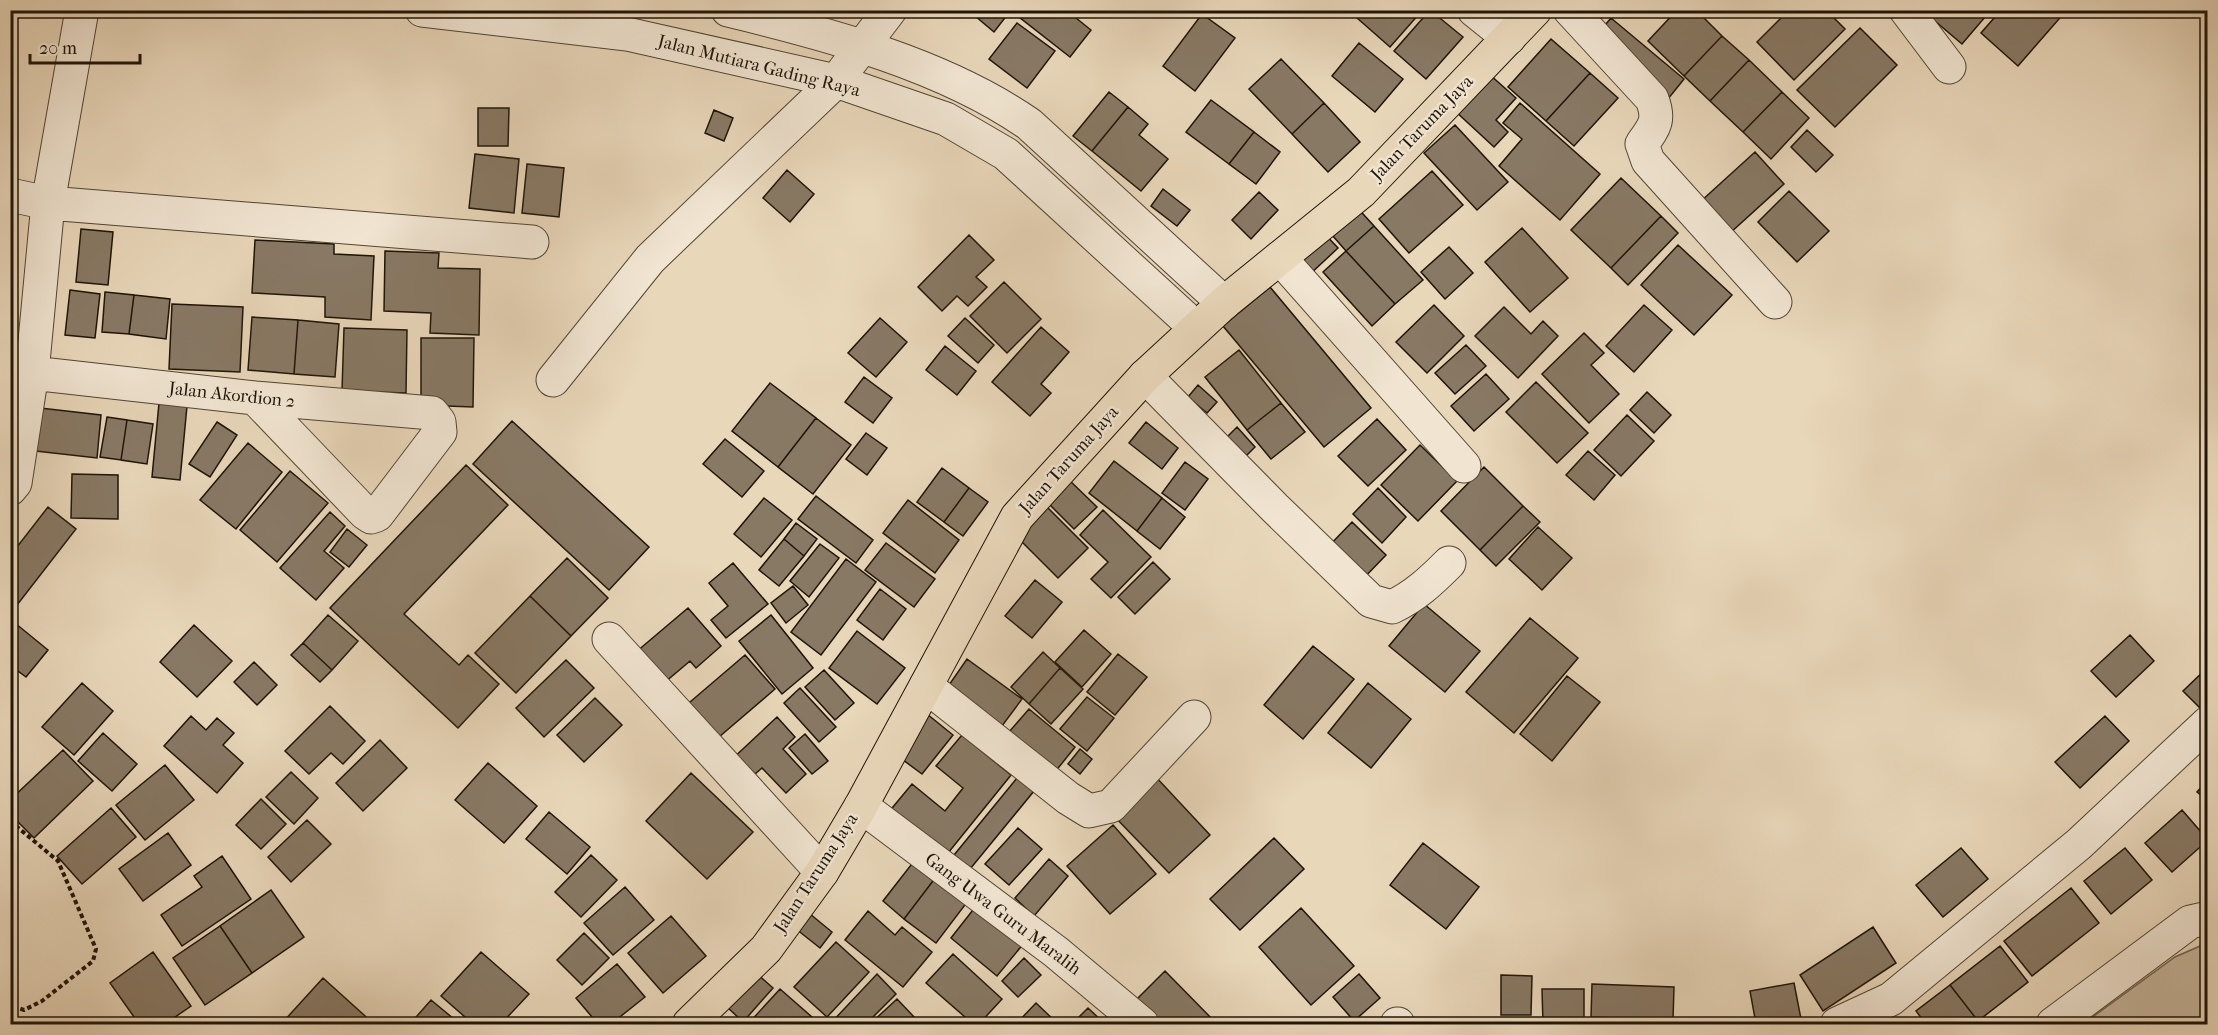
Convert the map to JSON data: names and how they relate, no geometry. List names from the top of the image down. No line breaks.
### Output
{"streets":{"main road":["Jalan Taruma Jaya"],"street":["Jalan Mutiara Gading Raya","Jalan Akordion 2","Gang Uwa Guru Maralih"]},"crossings":[["Jalan Mutiara Gading Raya","Jalan Taruma Jaya"],["Jalan Taruma Jaya","Gang Uwa Guru Maralih"]],"scale_bar":"20 m"}
